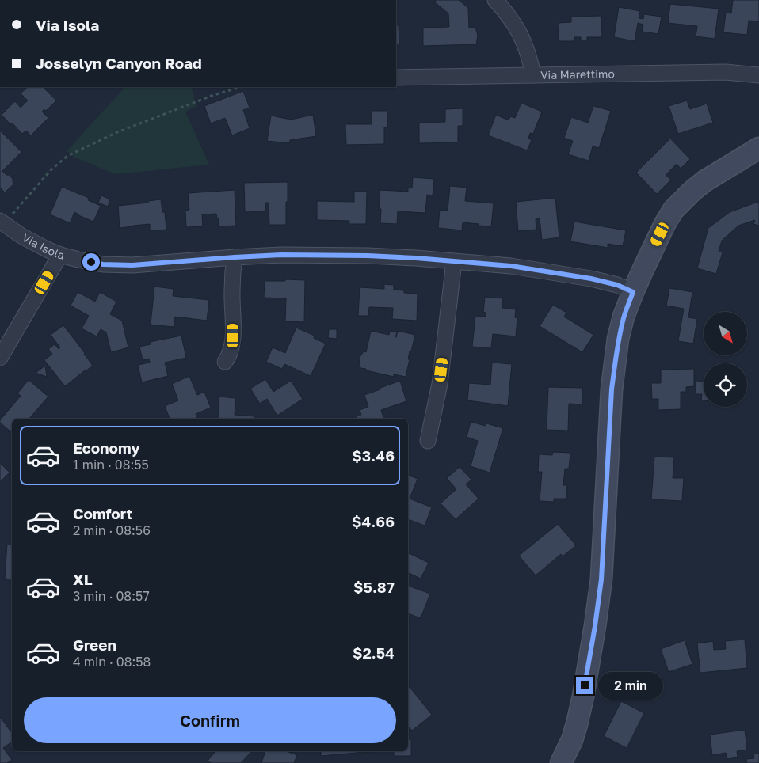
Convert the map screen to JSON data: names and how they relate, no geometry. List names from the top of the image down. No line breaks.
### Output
{"streets":{"street":["Via Marettimo","Via Isola"]},"north":"bottom right","page":{"banner":["Via Isola","Josselyn Canyon Road"],"list":[{"name":"Economy","note":"1 min · 08:55","value":"$3.46"},{"name":"Comfort","note":"2 min · 08:56","value":"$4.66"},{"name":"XL","note":"3 min · 08:57","value":"$5.87"},{"name":"Green","note":"4 min · 08:58","value":"$2.54"}],"bubble":"2 min","buttons":"Confirm"}}
